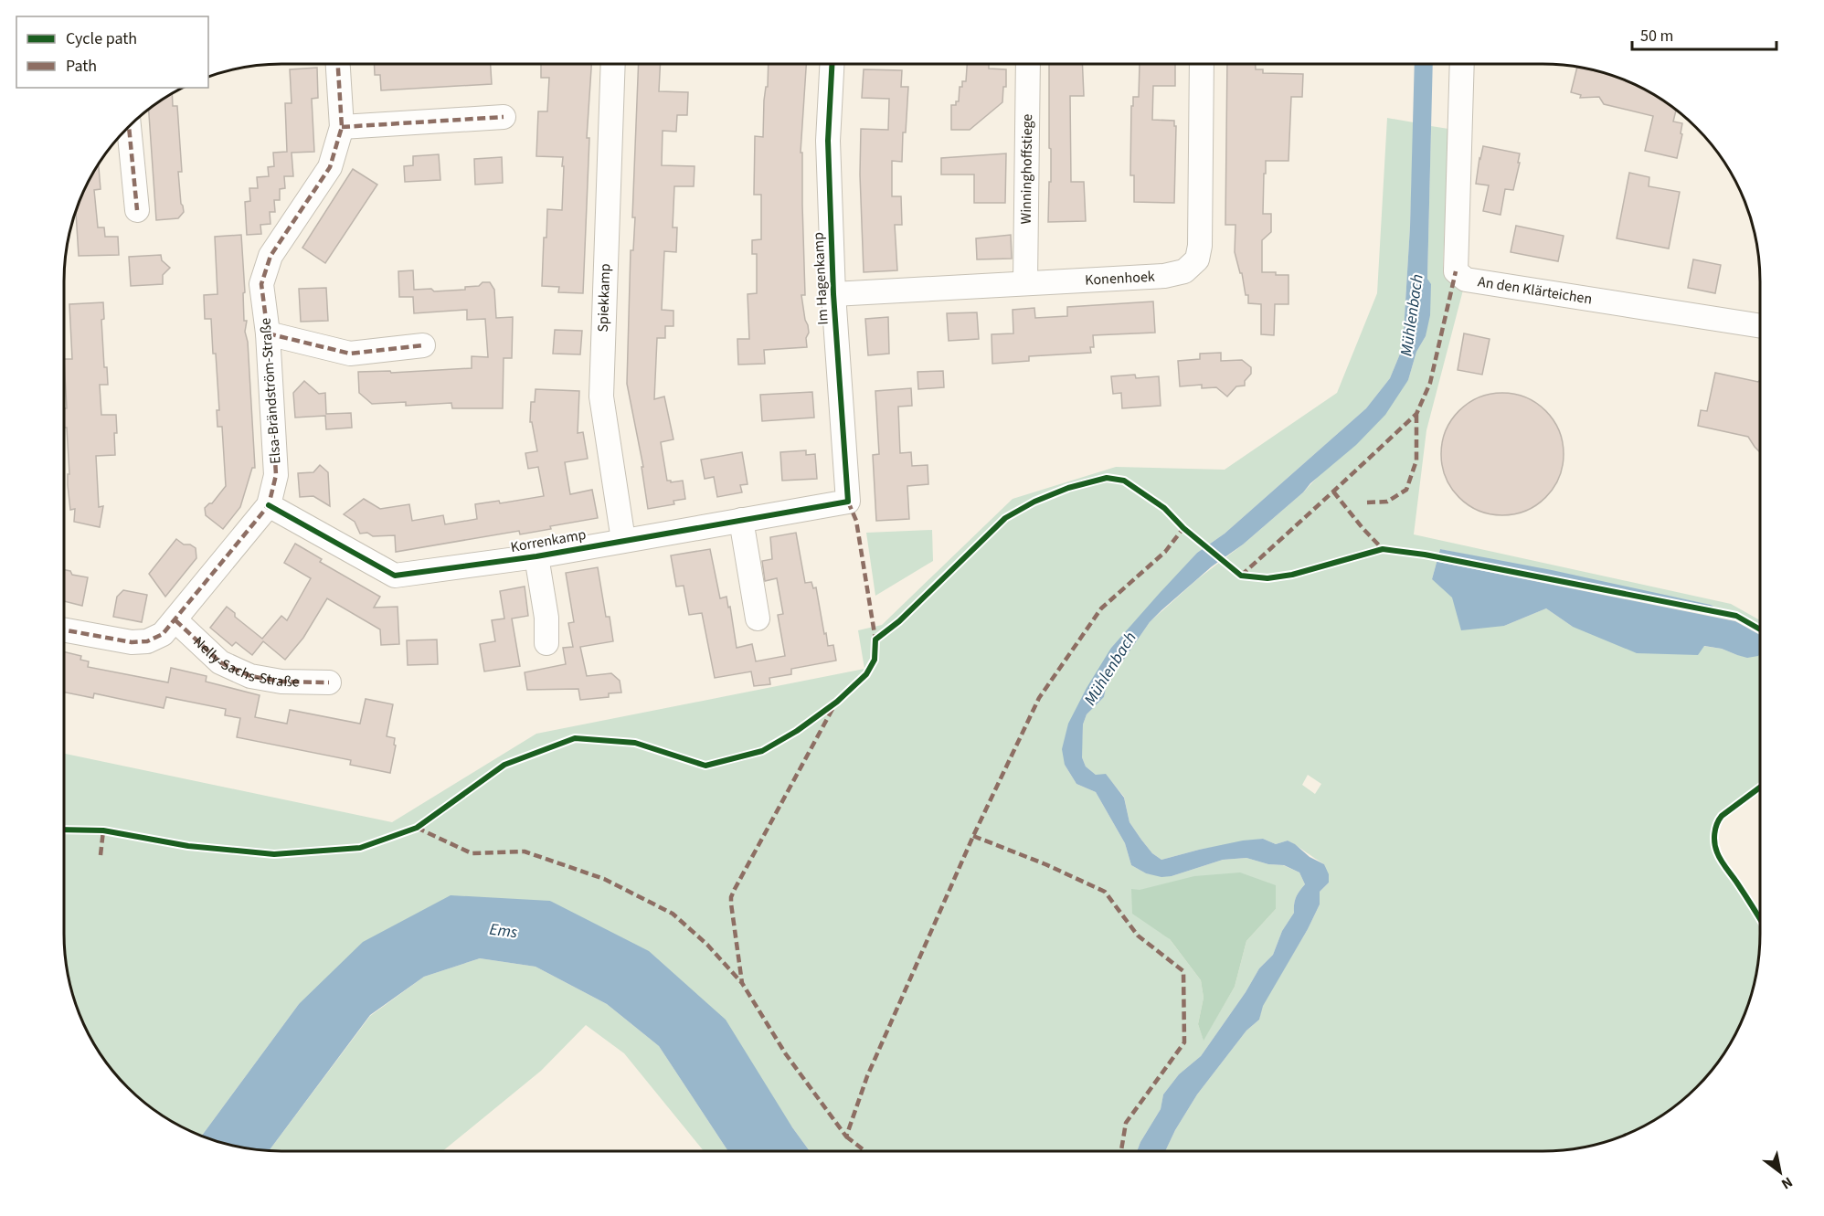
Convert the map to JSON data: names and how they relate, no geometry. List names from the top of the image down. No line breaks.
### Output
{"streets":{"street":["Winninghoffstiege","Konenhoek","Im Hagenkamp","An den Klärteichen","Spiekkamp","Elsa-Brändström-Straße","Korrenkamp","Nelly-Sachs-Straße"]},"crossings":[["Winninghoffstiege","Konenhoek"],["Konenhoek","Im Hagenkamp"],["Im Hagenkamp","Korrenkamp"],["Spiekkamp","Korrenkamp"],["Elsa-Brändström-Straße","Korrenkamp"],["Elsa-Brändström-Straße","Nelly-Sachs-Straße"]],"water":["Mühlenbach","Ems"],"legend":["Cycle path","Path"],"scale_bar":"50 m","north":"bottom right"}
